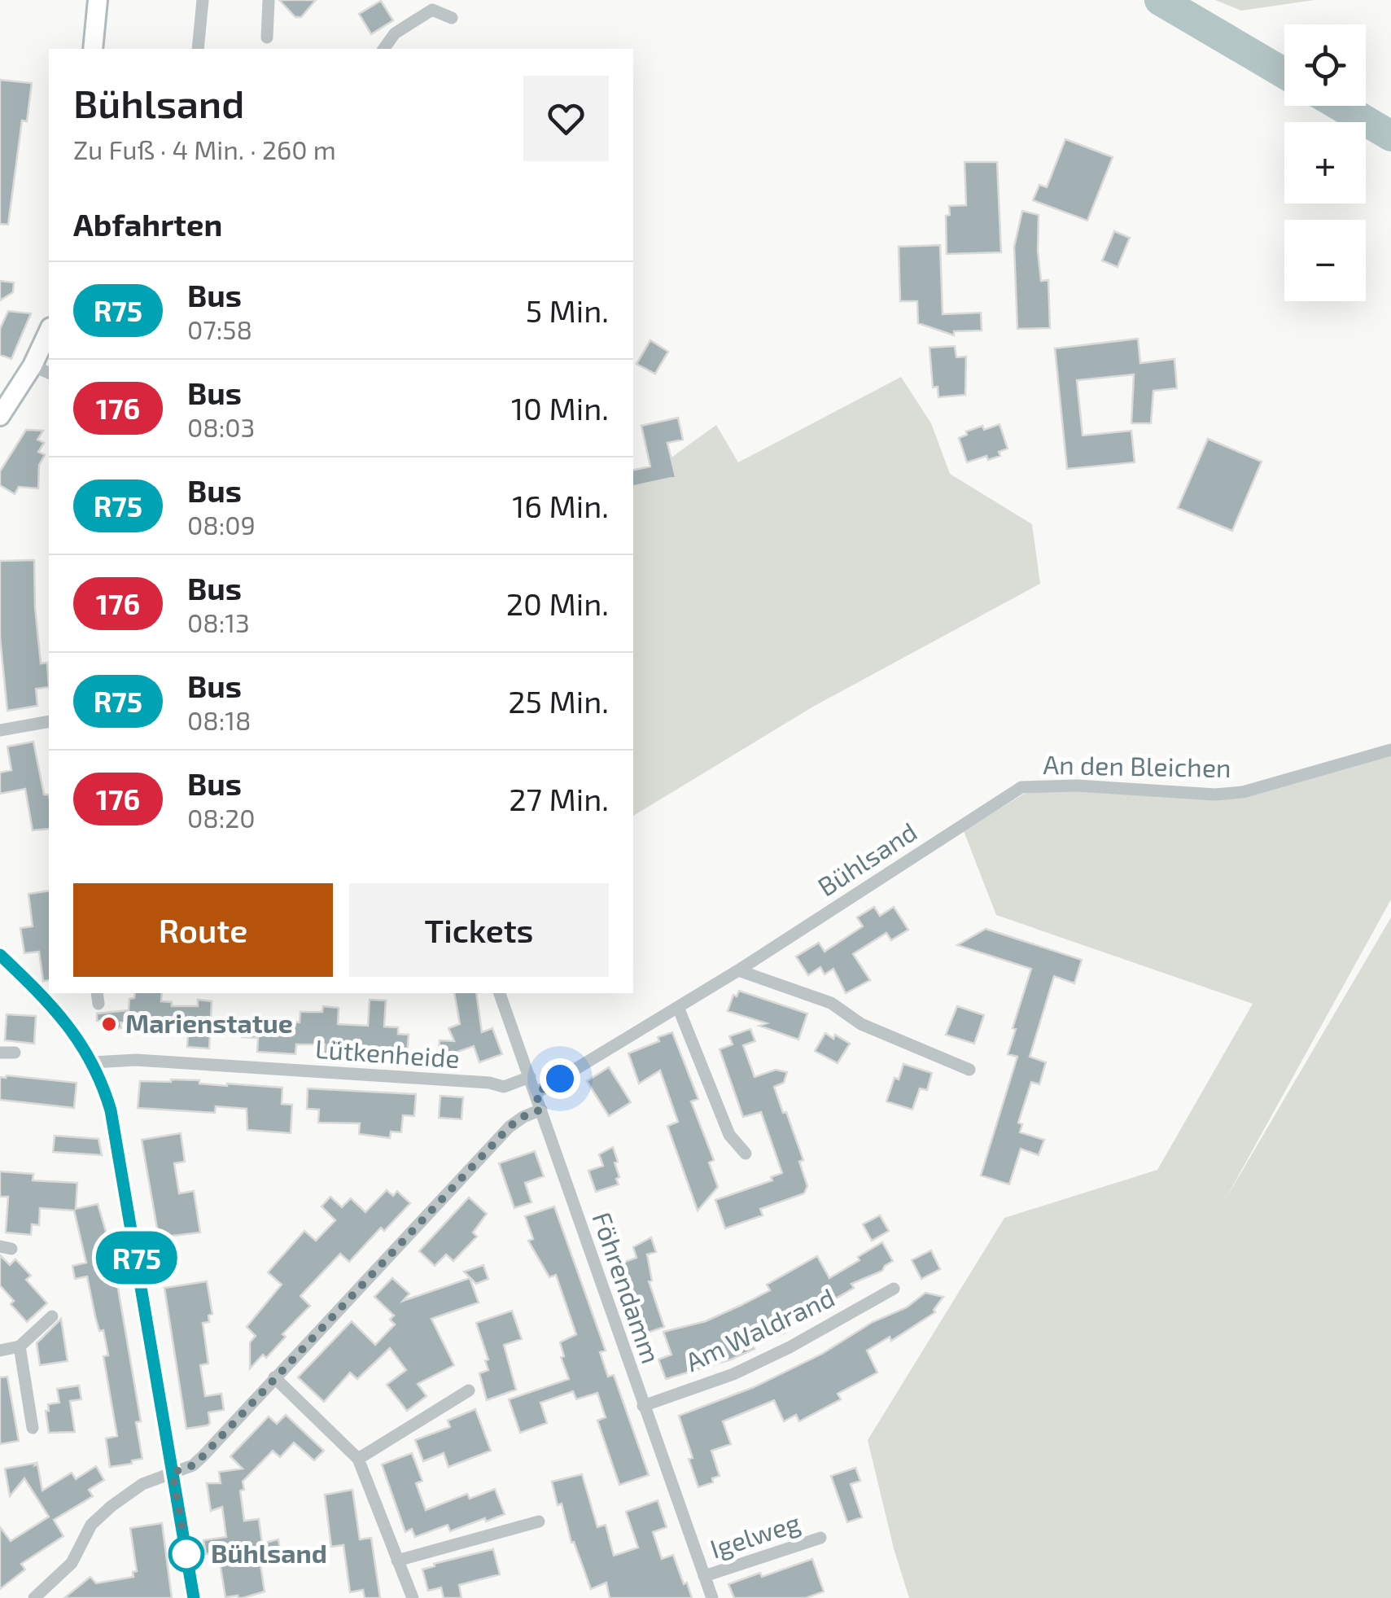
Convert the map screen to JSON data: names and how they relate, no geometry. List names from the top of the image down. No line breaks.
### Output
{"streets":{"street":["An den Bleichen","Bühlsand","Lütkenheide","Föhrendamm","Am Waldrand","Igelweg"]},"crossings":[["An den Bleichen","Bühlsand"],["Bühlsand","Föhrendamm"],["Lütkenheide","Föhrendamm"],["Föhrendamm","Am Waldrand"],["Föhrendamm","Igelweg"]],"places":["Marienstatue","Bühlsand"],"lines":["bus line R75"],"page":{"on_map":"R75","map_buttons":["+","−"],"heading":[["Bühlsand","Zu Fuß · 4 Min. · 260 m"],"Abfahrten"],"list":[{"mark":"R75","name":"Bus","note":"07:58","value":"5 Min."},{"mark":"176","name":"Bus","note":"08:03","value":"10 Min."},{"mark":"R75","name":"Bus","note":"08:09","value":"16 Min."},{"mark":"176","name":"Bus","note":"08:13","value":"20 Min."},{"mark":"R75","name":"Bus","note":"08:18","value":"25 Min."},{"mark":"176","name":"Bus","note":"08:20","value":"27 Min."}],"buttons":["Route","Tickets"]}}
